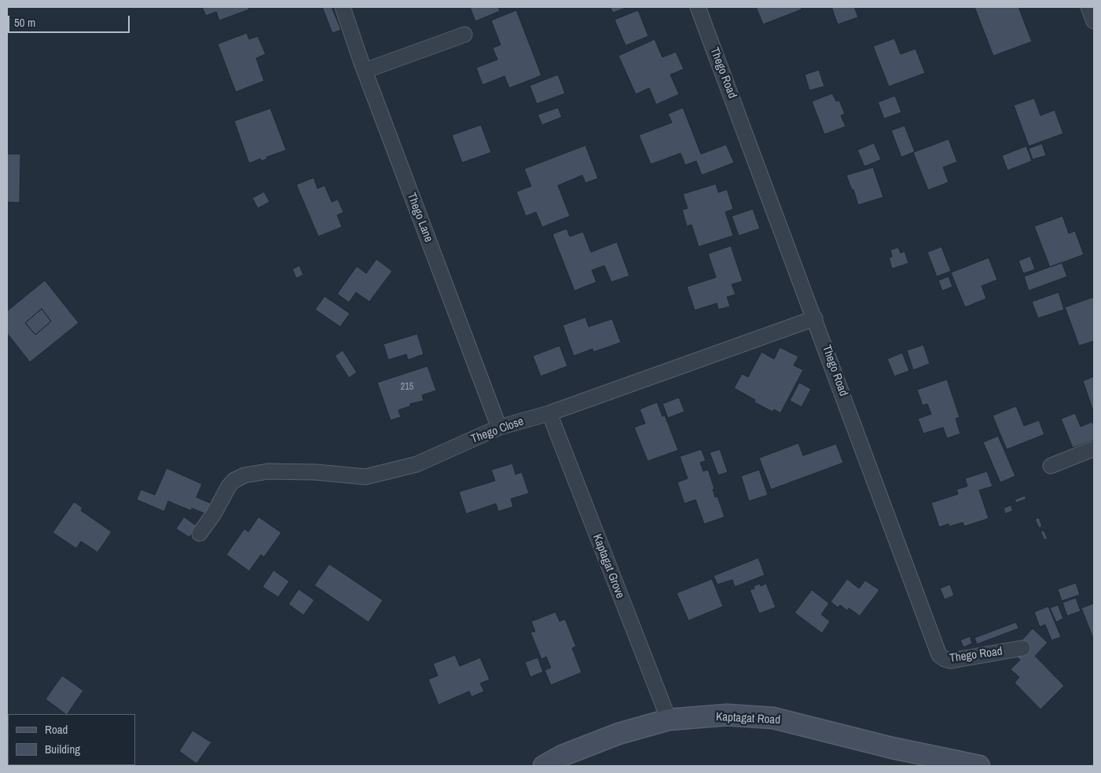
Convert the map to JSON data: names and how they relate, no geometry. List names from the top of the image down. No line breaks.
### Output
{"streets":{"main road":["Kaptagat Road"],"street":["Thego Road","Thego Lane","Thego Close","Kaptagat Grove"]},"crossings":[["Thego Road","Thego Close"],["Thego Lane","Thego Close"],["Thego Close","Kaptagat Grove"],["Kaptagat Grove","Kaptagat Road"]],"house_numbers":["215"],"legend":["Road","Building"],"scale_bar":"50 m"}
